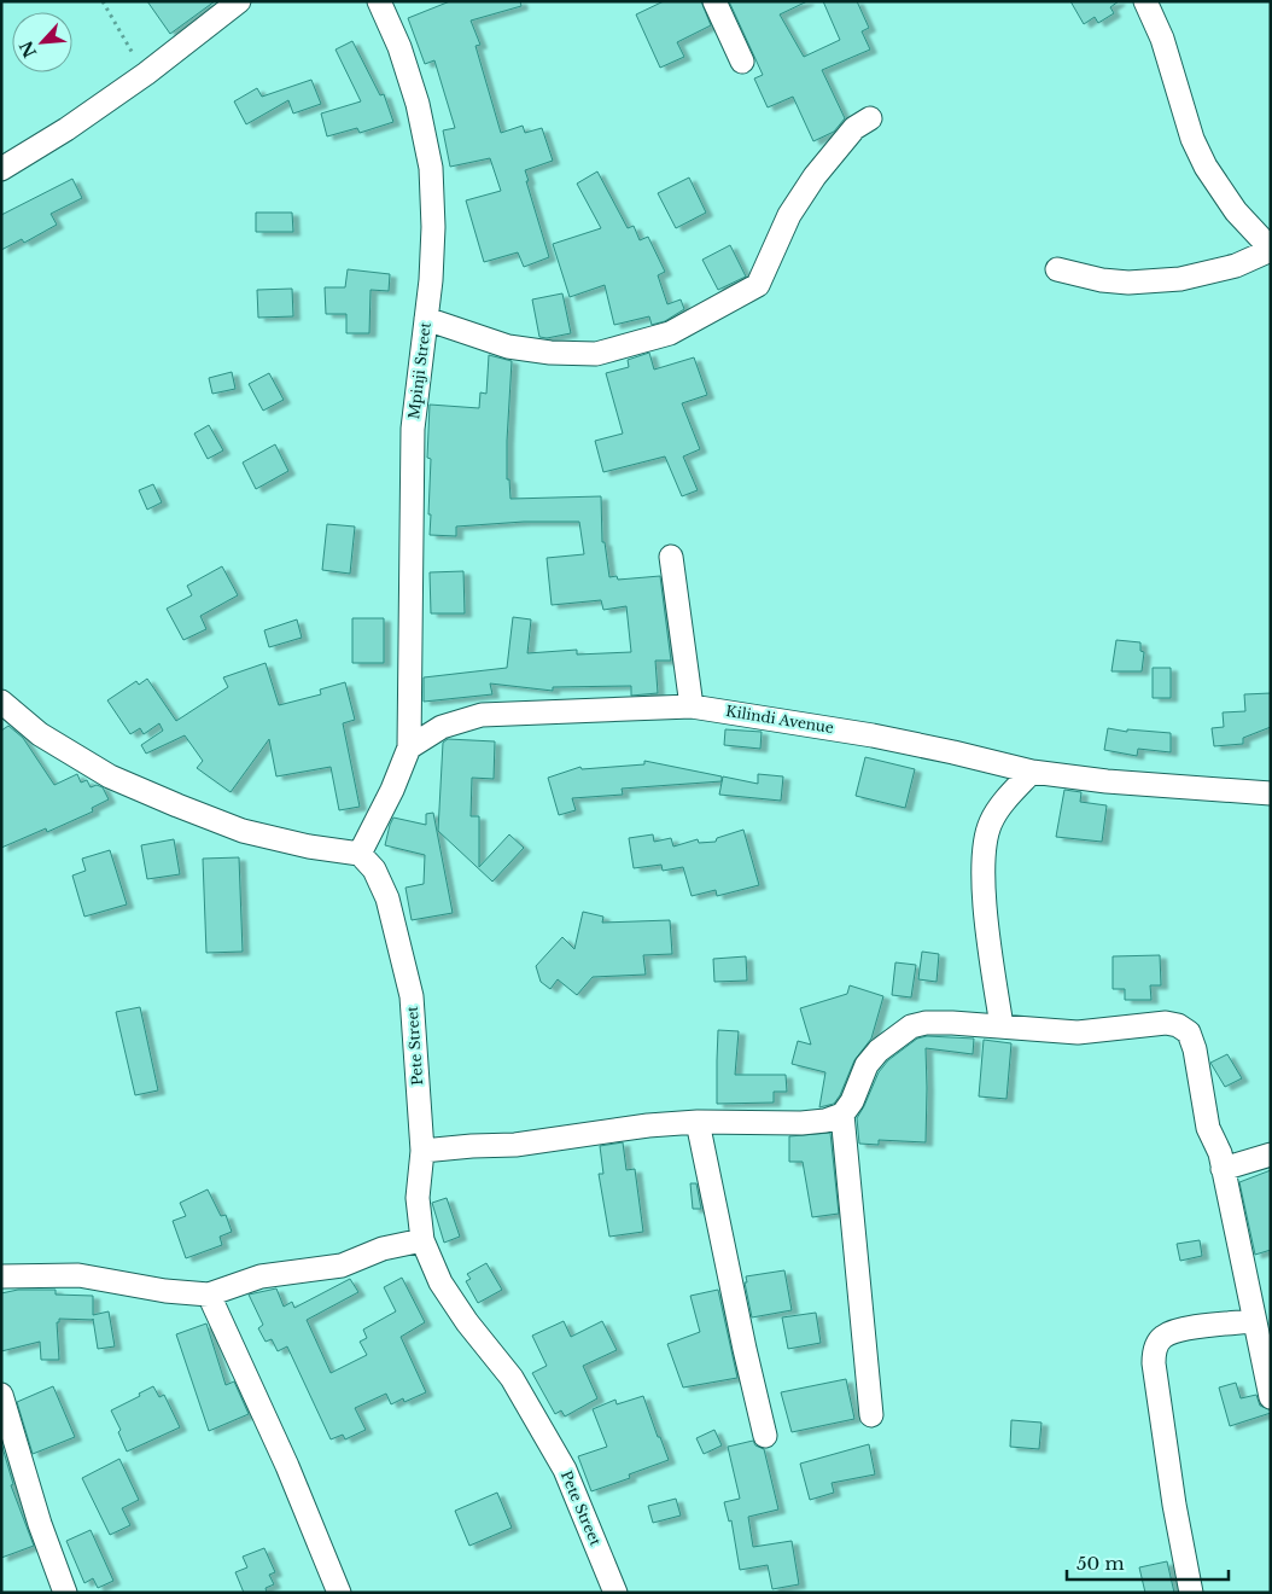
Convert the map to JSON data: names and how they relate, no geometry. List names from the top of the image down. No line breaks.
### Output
{"streets":{"street":["Mpinji Street","Kilindi Avenue","Pete Street"]},"crossings":[["Mpinji Street","Kilindi Avenue"]],"scale_bar":"50 m","north":"bottom left"}
